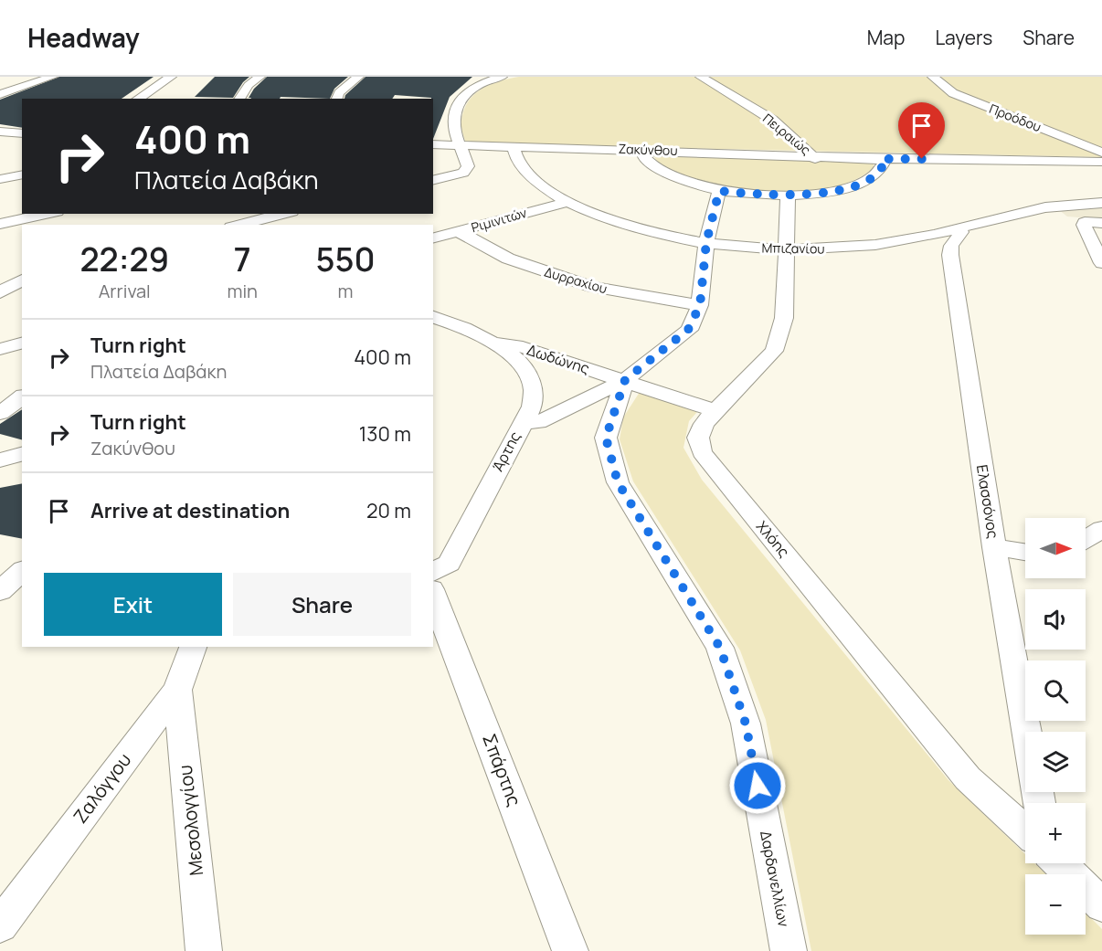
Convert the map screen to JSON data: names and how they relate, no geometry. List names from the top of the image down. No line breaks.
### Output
{"streets":{"street":["Προόδου","Πειραιώς","Ζακύνθου","Ριμινιτών","Μπιζανίου","Δυρραχίου","Δωδώνης","Άρτης","Ελασσόνος","Χλόης","Σπάρτης","Ζαλόγγου","Μεσολογγίου","Δαρδανελλίων"]},"crossings":[["Πειραιώς","Ζακύνθου"],["Ζακύνθου","Μπιζανίου"],["Ριμινιτών","Μπιζανίου"],["Ριμινιτών","Δυρραχίου"],["Μπιζανίου","Ελασσόνος"],["Μπιζανίου","Χλόης"],["Δωδώνης","Άρτης"],["Δωδώνης","Χλόης"],["Δωδώνης","Δαρδανελλίων"],["Άρτης","Δαρδανελλίων"],["Ζαλόγγου","Μεσολογγίου"]],"north":"right","page":{"header":"Headway","nav":["Map","Layers","Share"],"turn":["400 m","Πλατεία Δαβάκη"],"eta":["22:29","Arrival","7","min","550","m"],"list":[{"name":"Turn right","note":"Πλατεία Δαβάκη","value":"400 m"},{"name":"Turn right","note":"Ζακύνθου","value":"130 m"},{"name":"Arrive at destination","value":"20 m"}],"map_buttons":["+","−"],"buttons":["Exit","Share"]}}
